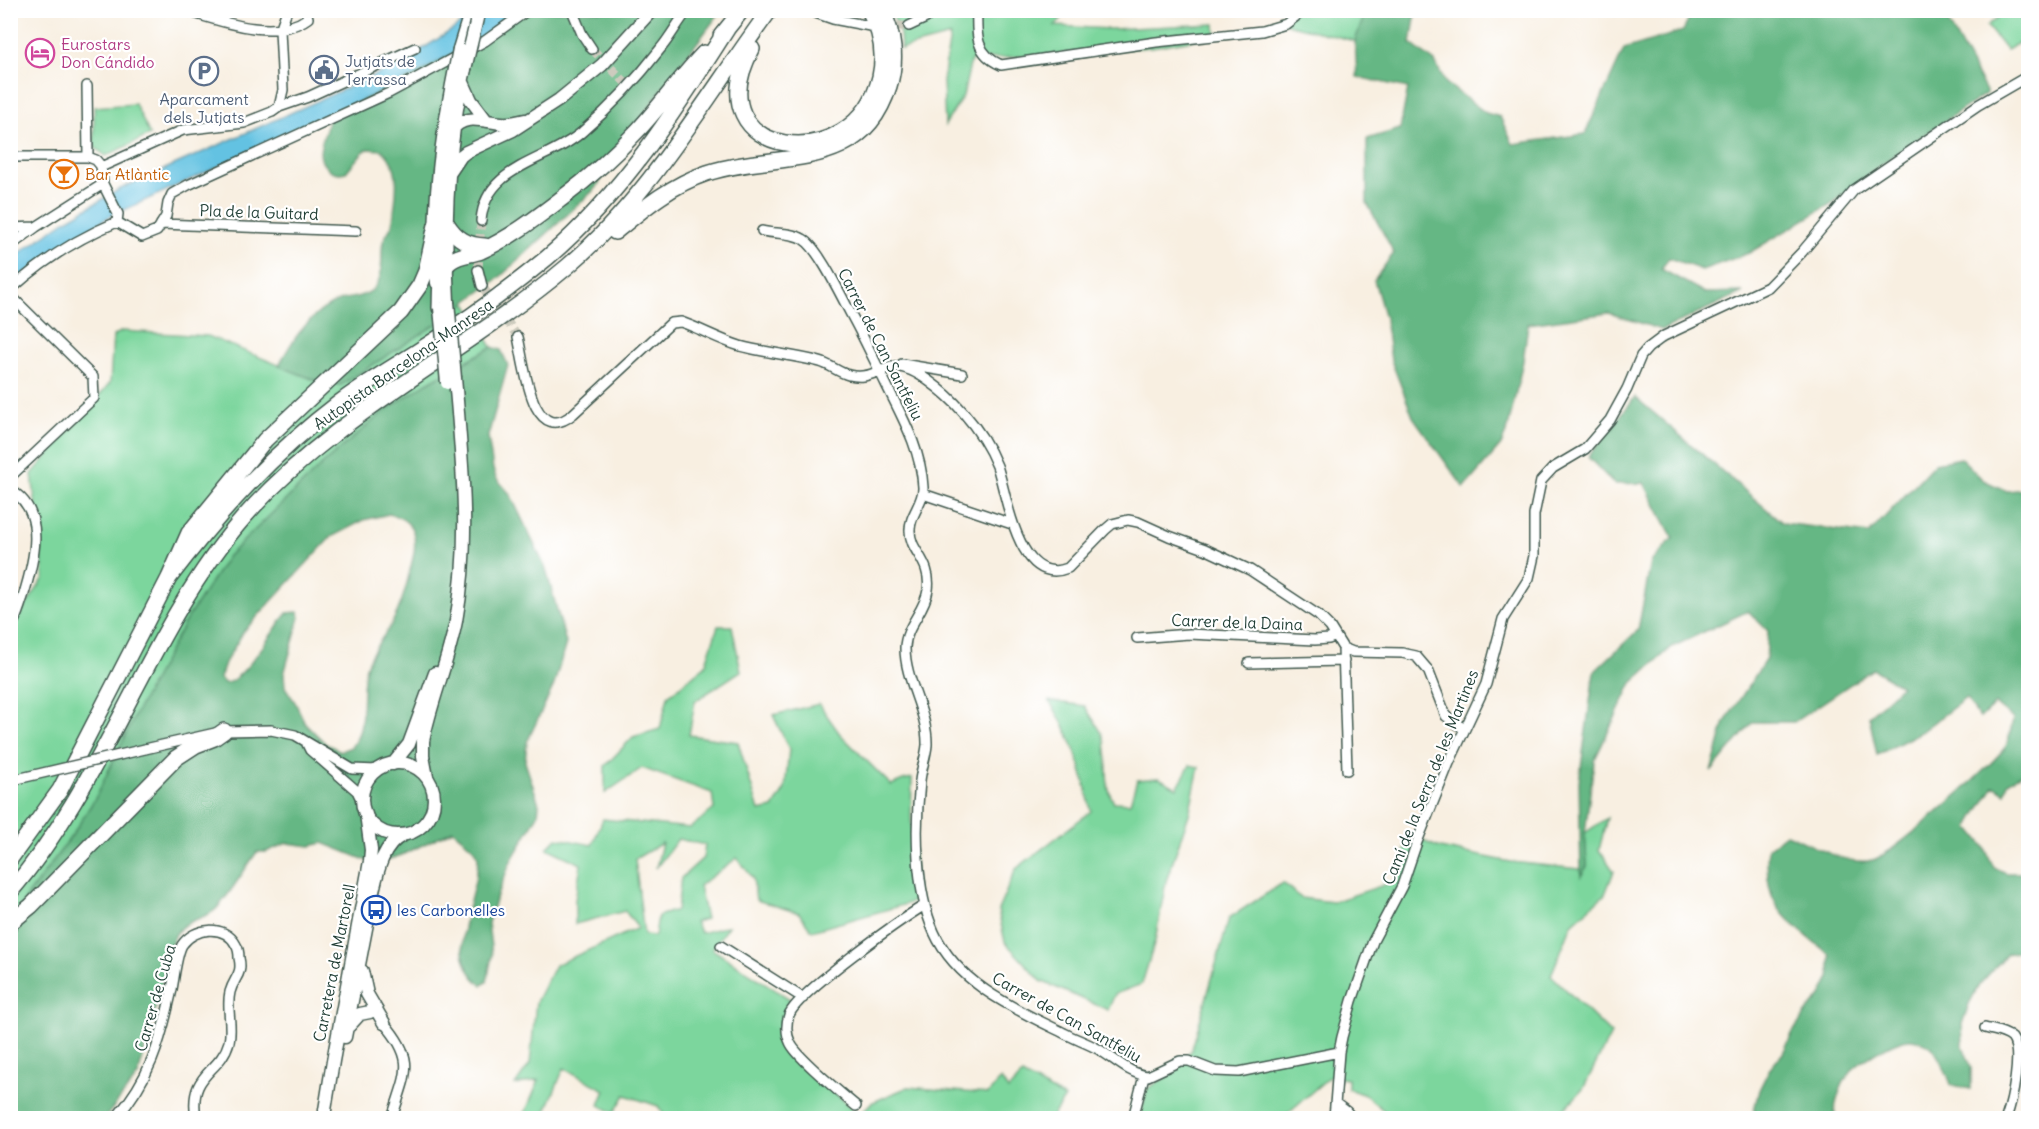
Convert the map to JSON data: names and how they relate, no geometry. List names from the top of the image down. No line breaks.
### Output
{"streets":{"highway":["Autopista Barcelona-Manresa"],"main road":["Carretera de Martorell"],"street":["Pla de la Guitard","Carrer de Can Santfeliu","Carrer de la Daina","Camí de la Serra de les Martines","Carrer de Cuba"]},"crossings":[["Carrer de Can Santfeliu","Camí de la Serra de les Martines"]],"places":{"hotel":["Eurostars Don Cándido"],"public building":["Jutjats de Terrassa"],"parking":["Aparcament dels Jutjats"],"bar":["Bar Atlàntic"],"bus stop":["les Carbonelles"]}}
